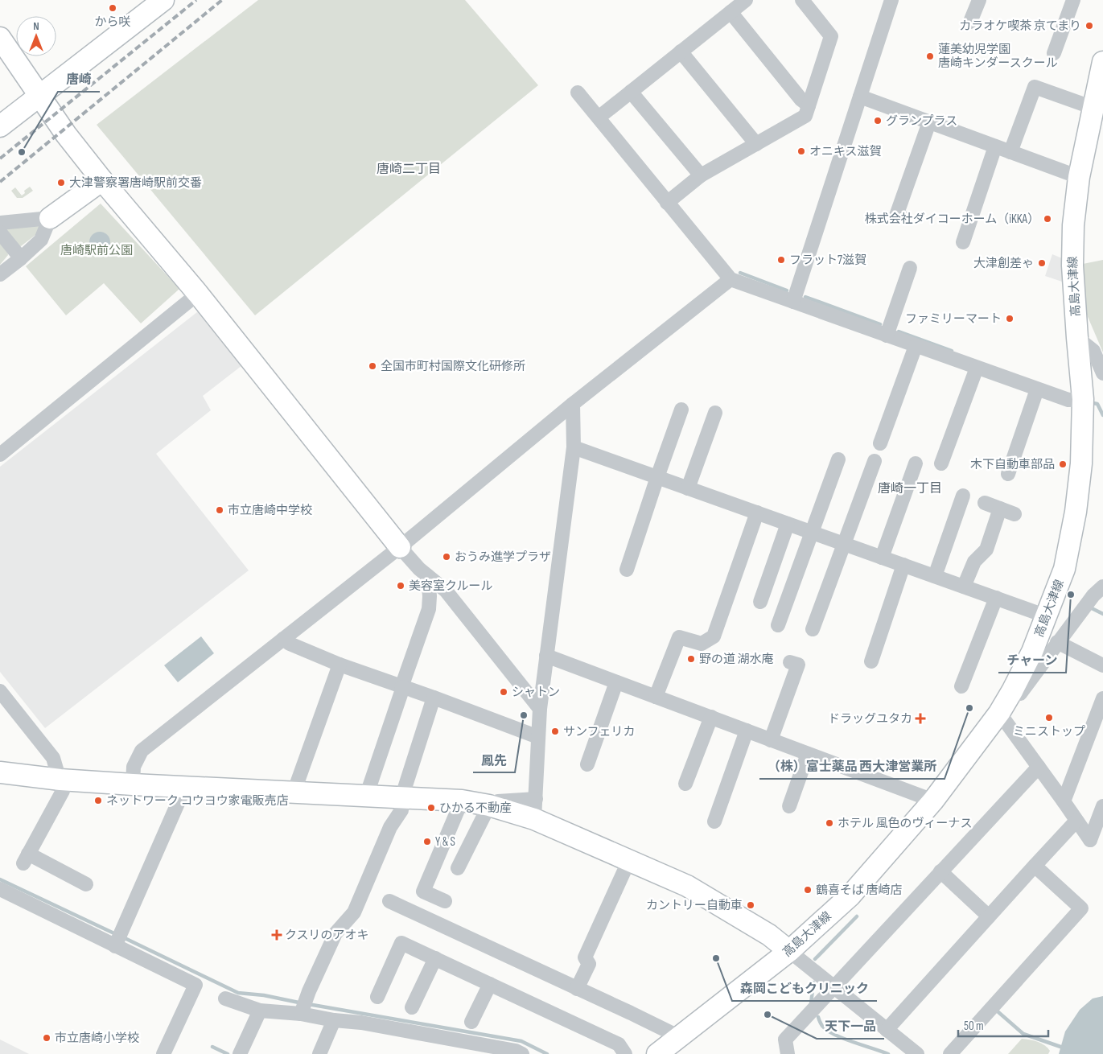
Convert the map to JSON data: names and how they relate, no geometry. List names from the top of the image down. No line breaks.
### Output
{"streets":{"street":["高島大津線"]},"districts":["唐崎二丁目","唐崎一丁目"],"parks":["唐崎駅前公園"],"places":{"other":["から咲","カラオケ喫茶 京てまり","蓮美幼児学園 唐崎キンダースクール","グランプラス","オニキス滋賀","唐崎","大津警察署唐崎駅前交番","株式会社ダイコーホーム（iKKA）","フラット7滋賀","大津創差ゃ","ファミリーマート","全国市町村国際文化研修所","木下自動車部品","市立唐崎中学校","おうみ進学プラザ","美容室クルール","チャーン","野の道 湖水庵","シャトン","（株）富士薬品 西大津営業所","鳳先","ミニストップ","サンフェリカ","ネットワーク コウヨウ家電販売店","ひかる不動産","ホテル 風色のヴィーナス","Y & S","鶴喜そば 唐崎店","カントリー自動車","森岡こどもクリニック","天下一品","市立唐崎小学校"],"health":["ドラッグユタカ","クスリのアオキ"]},"scale_bar":"50 m","north":"top"}
